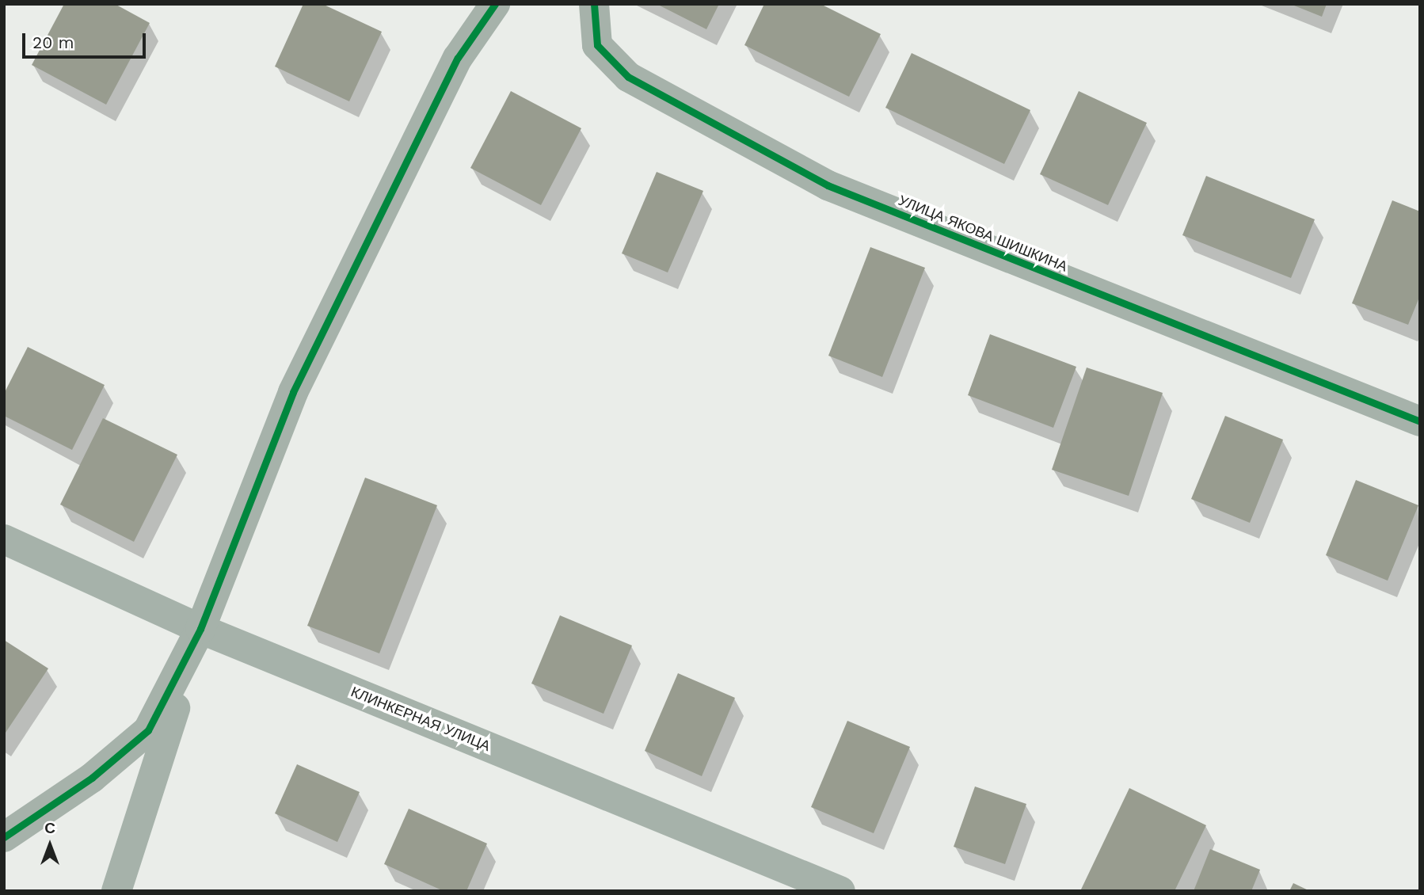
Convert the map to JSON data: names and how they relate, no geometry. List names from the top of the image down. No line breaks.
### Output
{"streets":{"street":["УЛИЦА ЯКОВА ШИШКИНА","КЛИНКЕРНАЯ УЛИЦА"]},"scale_bar":"20 m","north":"top"}
